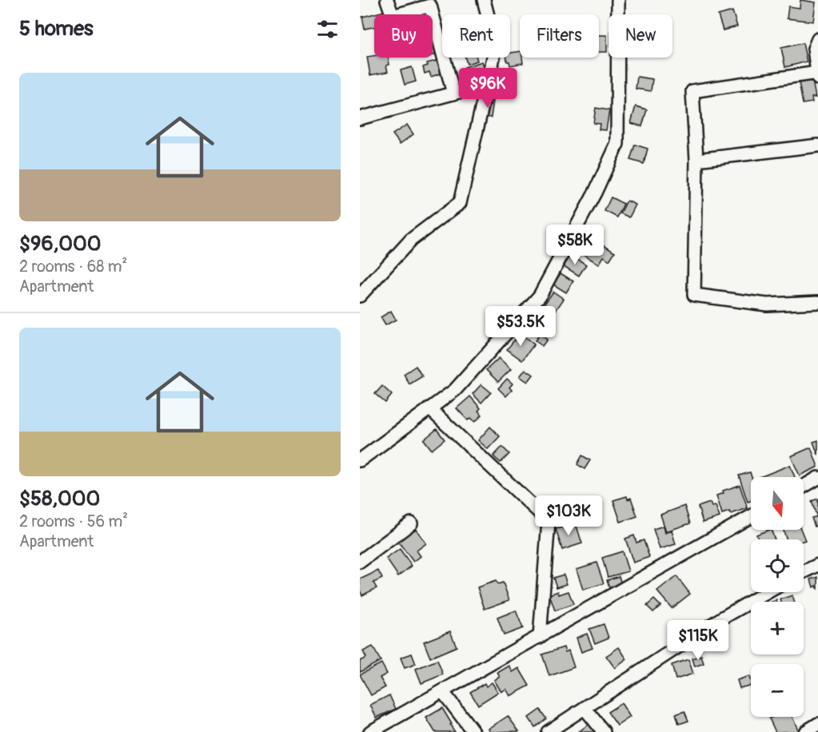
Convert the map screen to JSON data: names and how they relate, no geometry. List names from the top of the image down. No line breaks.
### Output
{"north":"bottom","page":{"heading":"5 homes","chip":["Buy","Rent","Filters","New"],"list":[{"name":"$96,000","note":"2 rooms · 68 m² · Apartment"},{"name":"$58,000","note":"2 rooms · 56 m² · Apartment"}],"price":["$96K","$58K","$53.5K","$103K","$115K"],"map_buttons":["+","−"]}}
